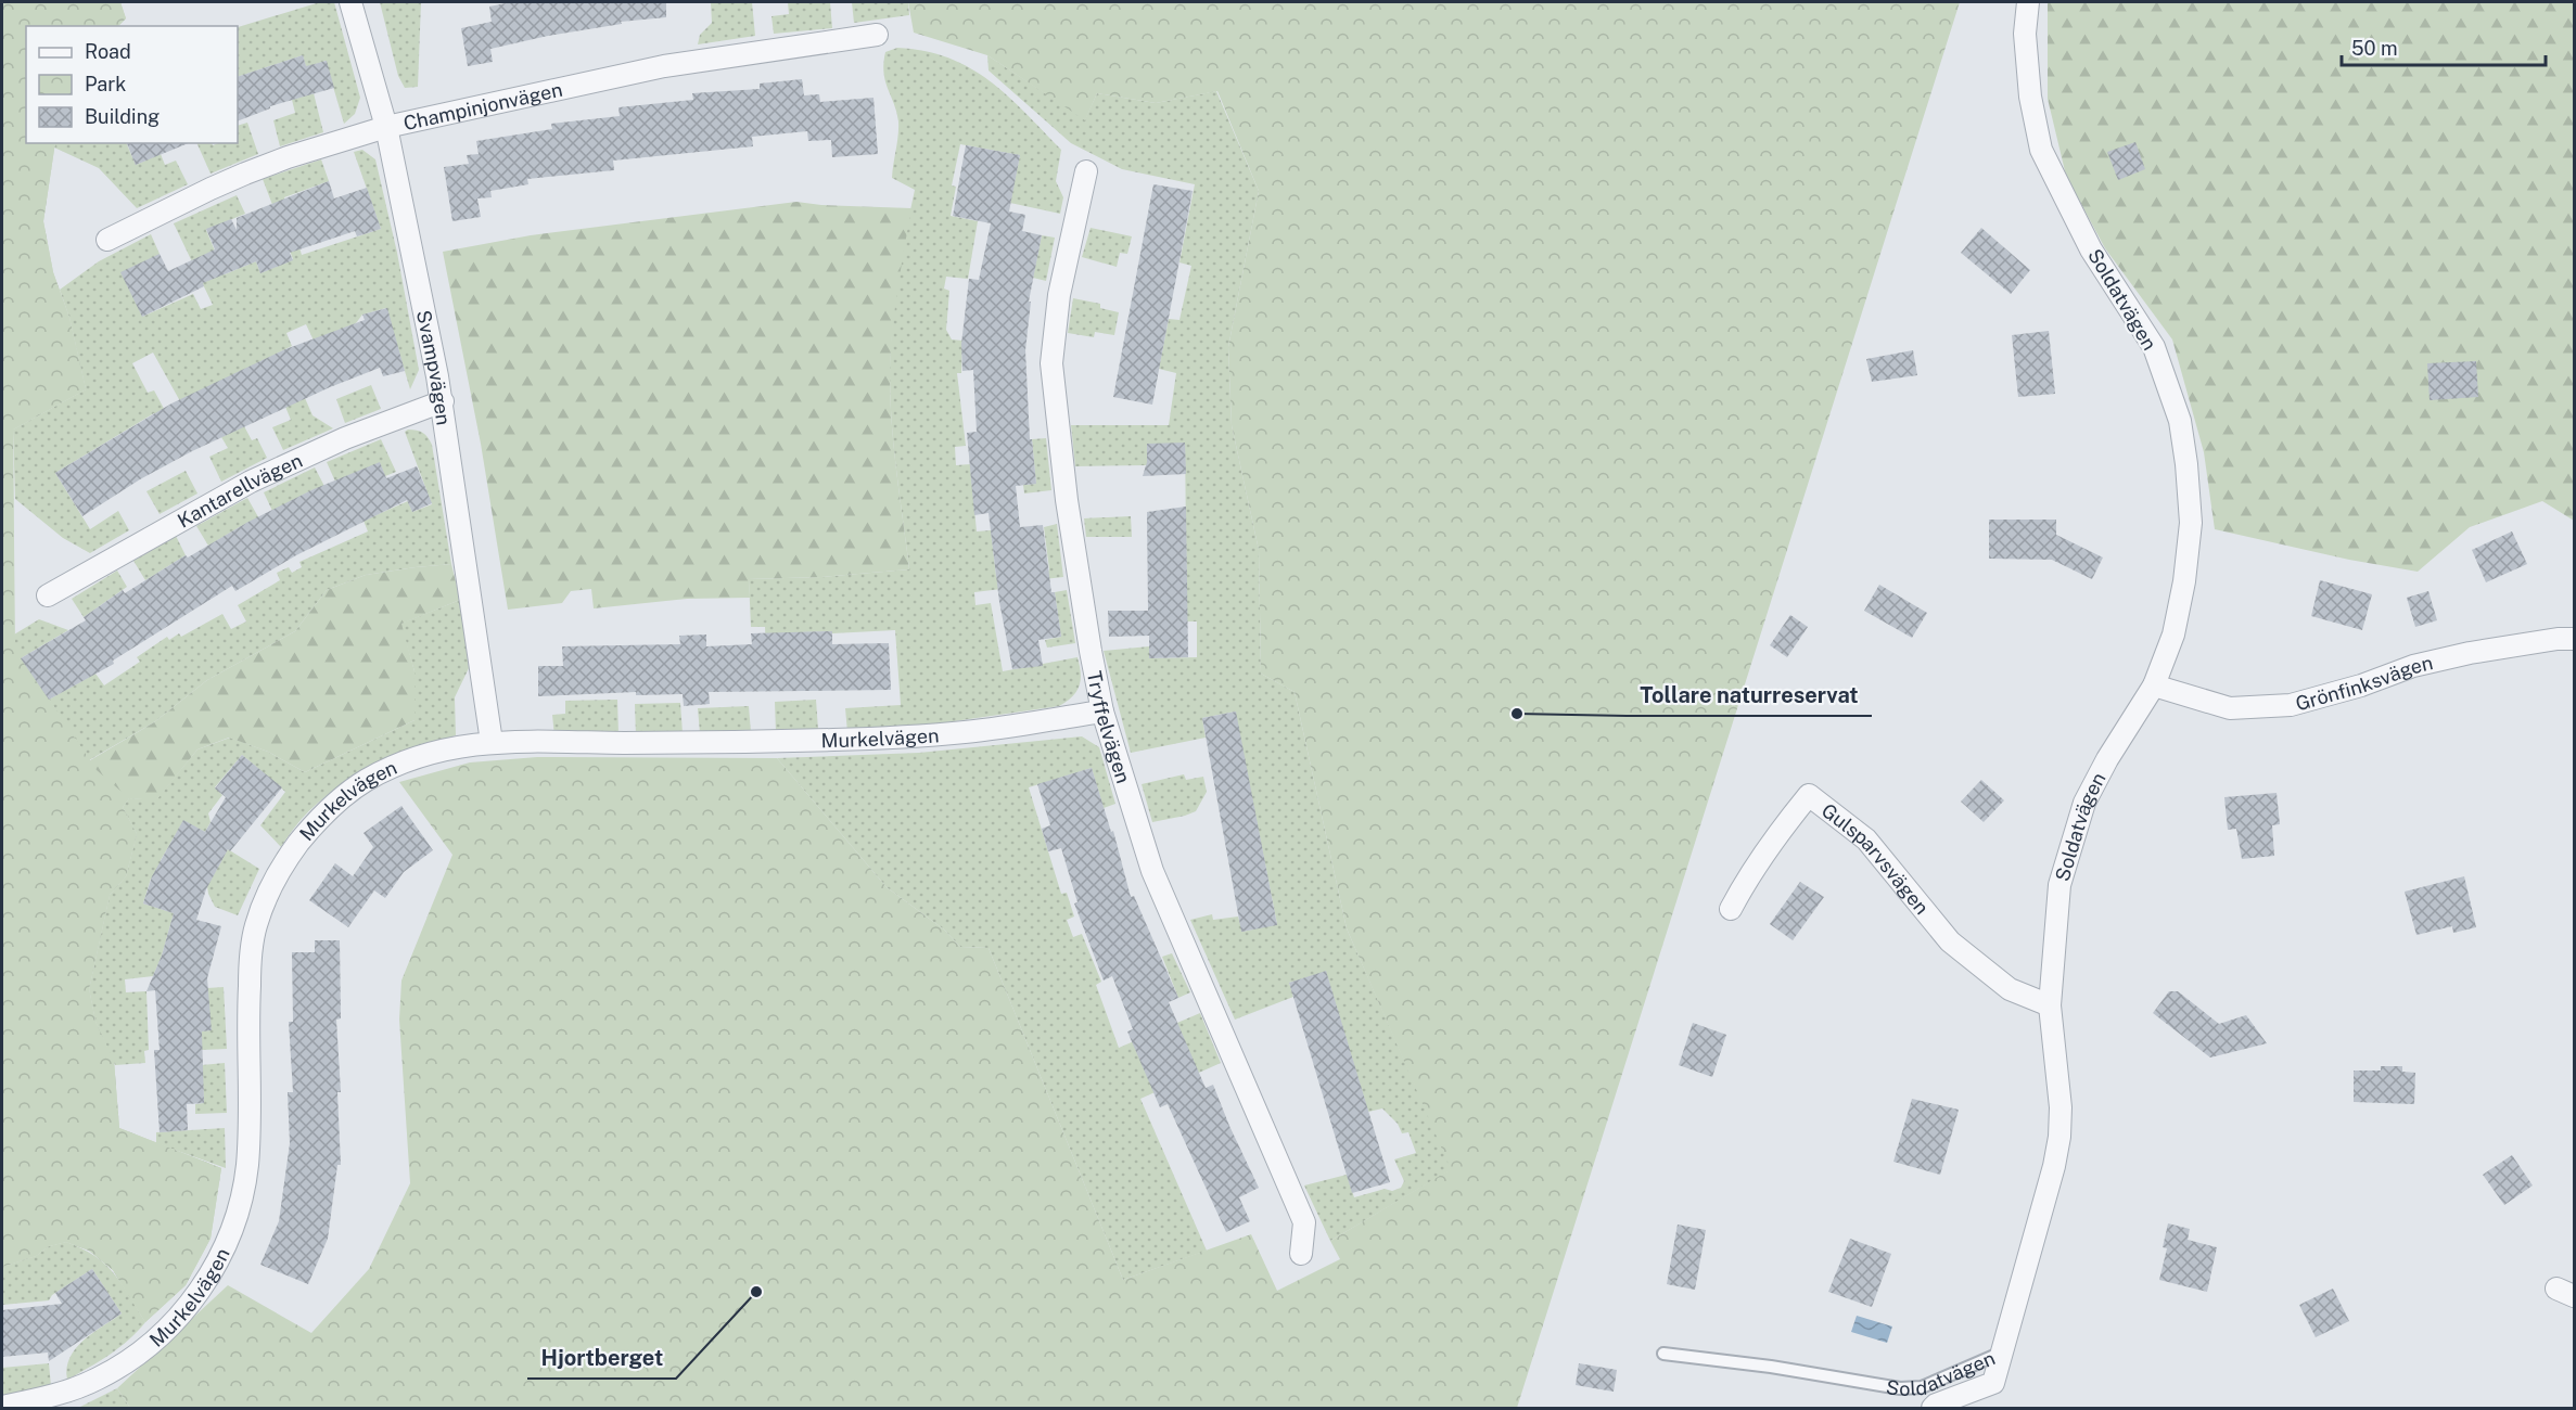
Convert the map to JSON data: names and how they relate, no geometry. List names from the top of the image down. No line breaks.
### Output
{"streets":{"street":["Champinjonvägen","Soldatvägen","Svampvägen","Kantarellvägen","Grönfinksvägen","Tryffelvägen","Murkelvägen","Gulsparvsvägen"]},"crossings":[["Champinjonvägen","Svampvägen"],["Soldatvägen","Grönfinksvägen"],["Soldatvägen","Gulsparvsvägen"],["Svampvägen","Kantarellvägen"],["Svampvägen","Murkelvägen"],["Tryffelvägen","Murkelvägen"]],"places":["Tollare naturreservat","Hjortberget"],"legend":["Road","Park","Building"],"scale_bar":"50 m"}
